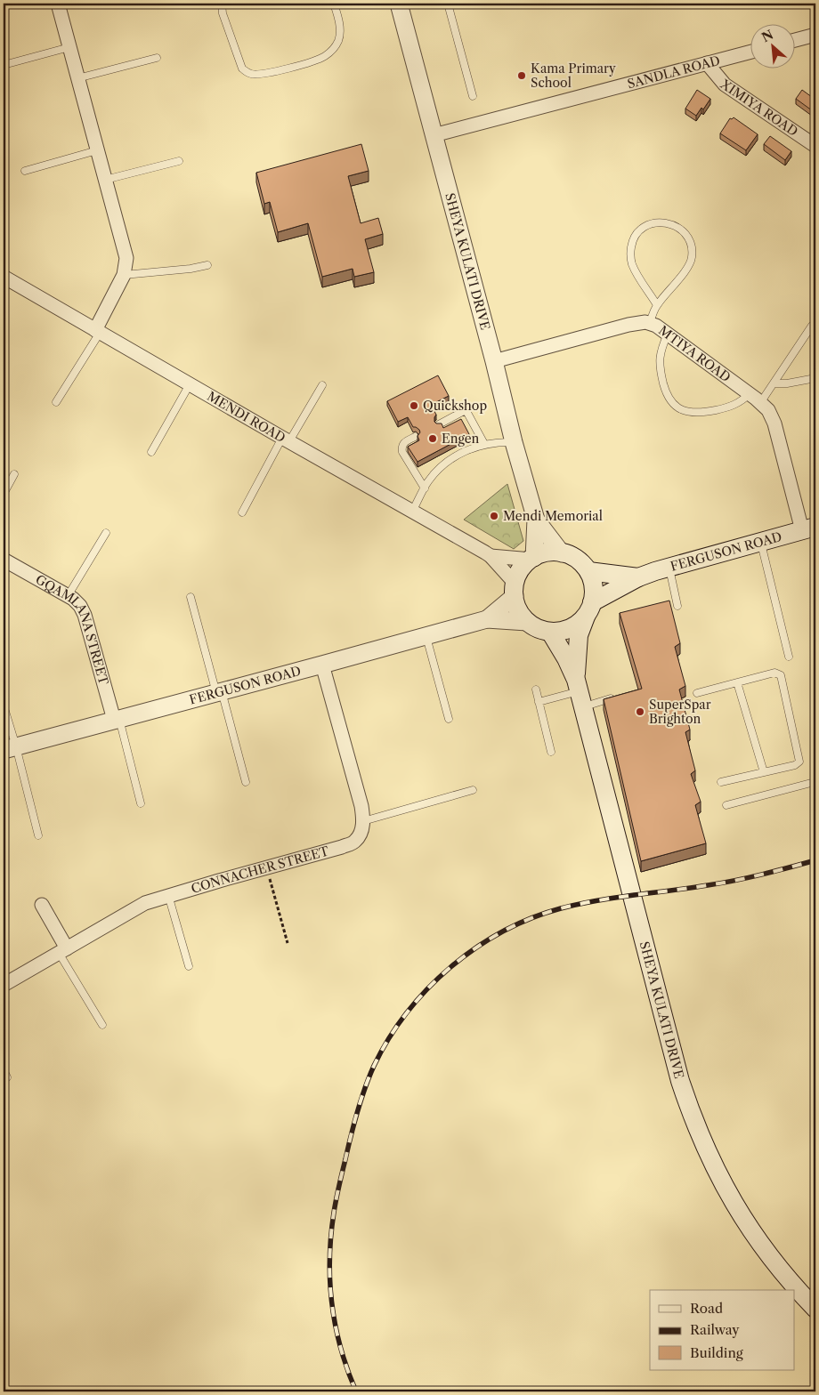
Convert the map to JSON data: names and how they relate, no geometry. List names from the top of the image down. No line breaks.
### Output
{"streets":{"main road":["SHEYA KULATI DRIVE","FERGUSON ROAD"],"street":["SANDLA ROAD","XIMIYA ROAD","MTIYA ROAD","MENDI ROAD","GQAMLANA STREET","CONNACHER STREET"]},"crossings":[["SANDLA ROAD","XIMIYA ROAD"],["SANDLA ROAD","SHEYA KULATI DRIVE"],["SHEYA KULATI DRIVE","MTIYA ROAD"],["SHEYA KULATI DRIVE","MENDI ROAD"],["SHEYA KULATI DRIVE","FERGUSON ROAD"],["MTIYA ROAD","FERGUSON ROAD"],["MENDI ROAD","FERGUSON ROAD"],["FERGUSON ROAD","GQAMLANA STREET"]],"places":["Kama Primary School","Quickshop","Engen","Mendi Memorial","SuperSpar Brighton"],"legend":["Road","Railway","Building"],"north":"top left"}
